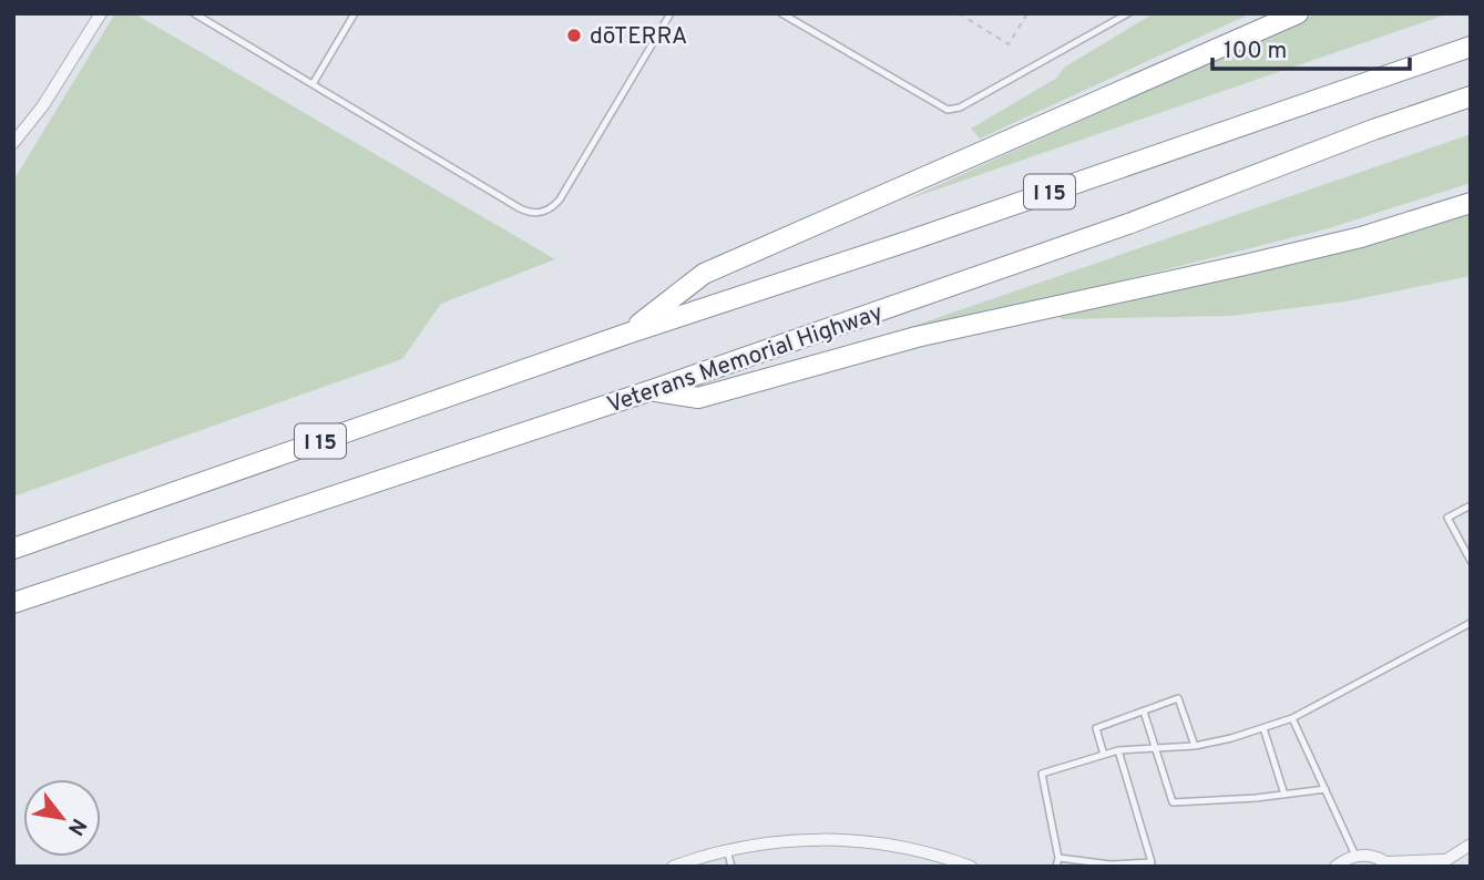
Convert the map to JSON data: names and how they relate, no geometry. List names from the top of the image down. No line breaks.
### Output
{"streets":{"highway":["I 15","Veterans Memorial Highway"]},"places":["dōTERRA"],"scale_bar":"100 m","north":"bottom right"}
